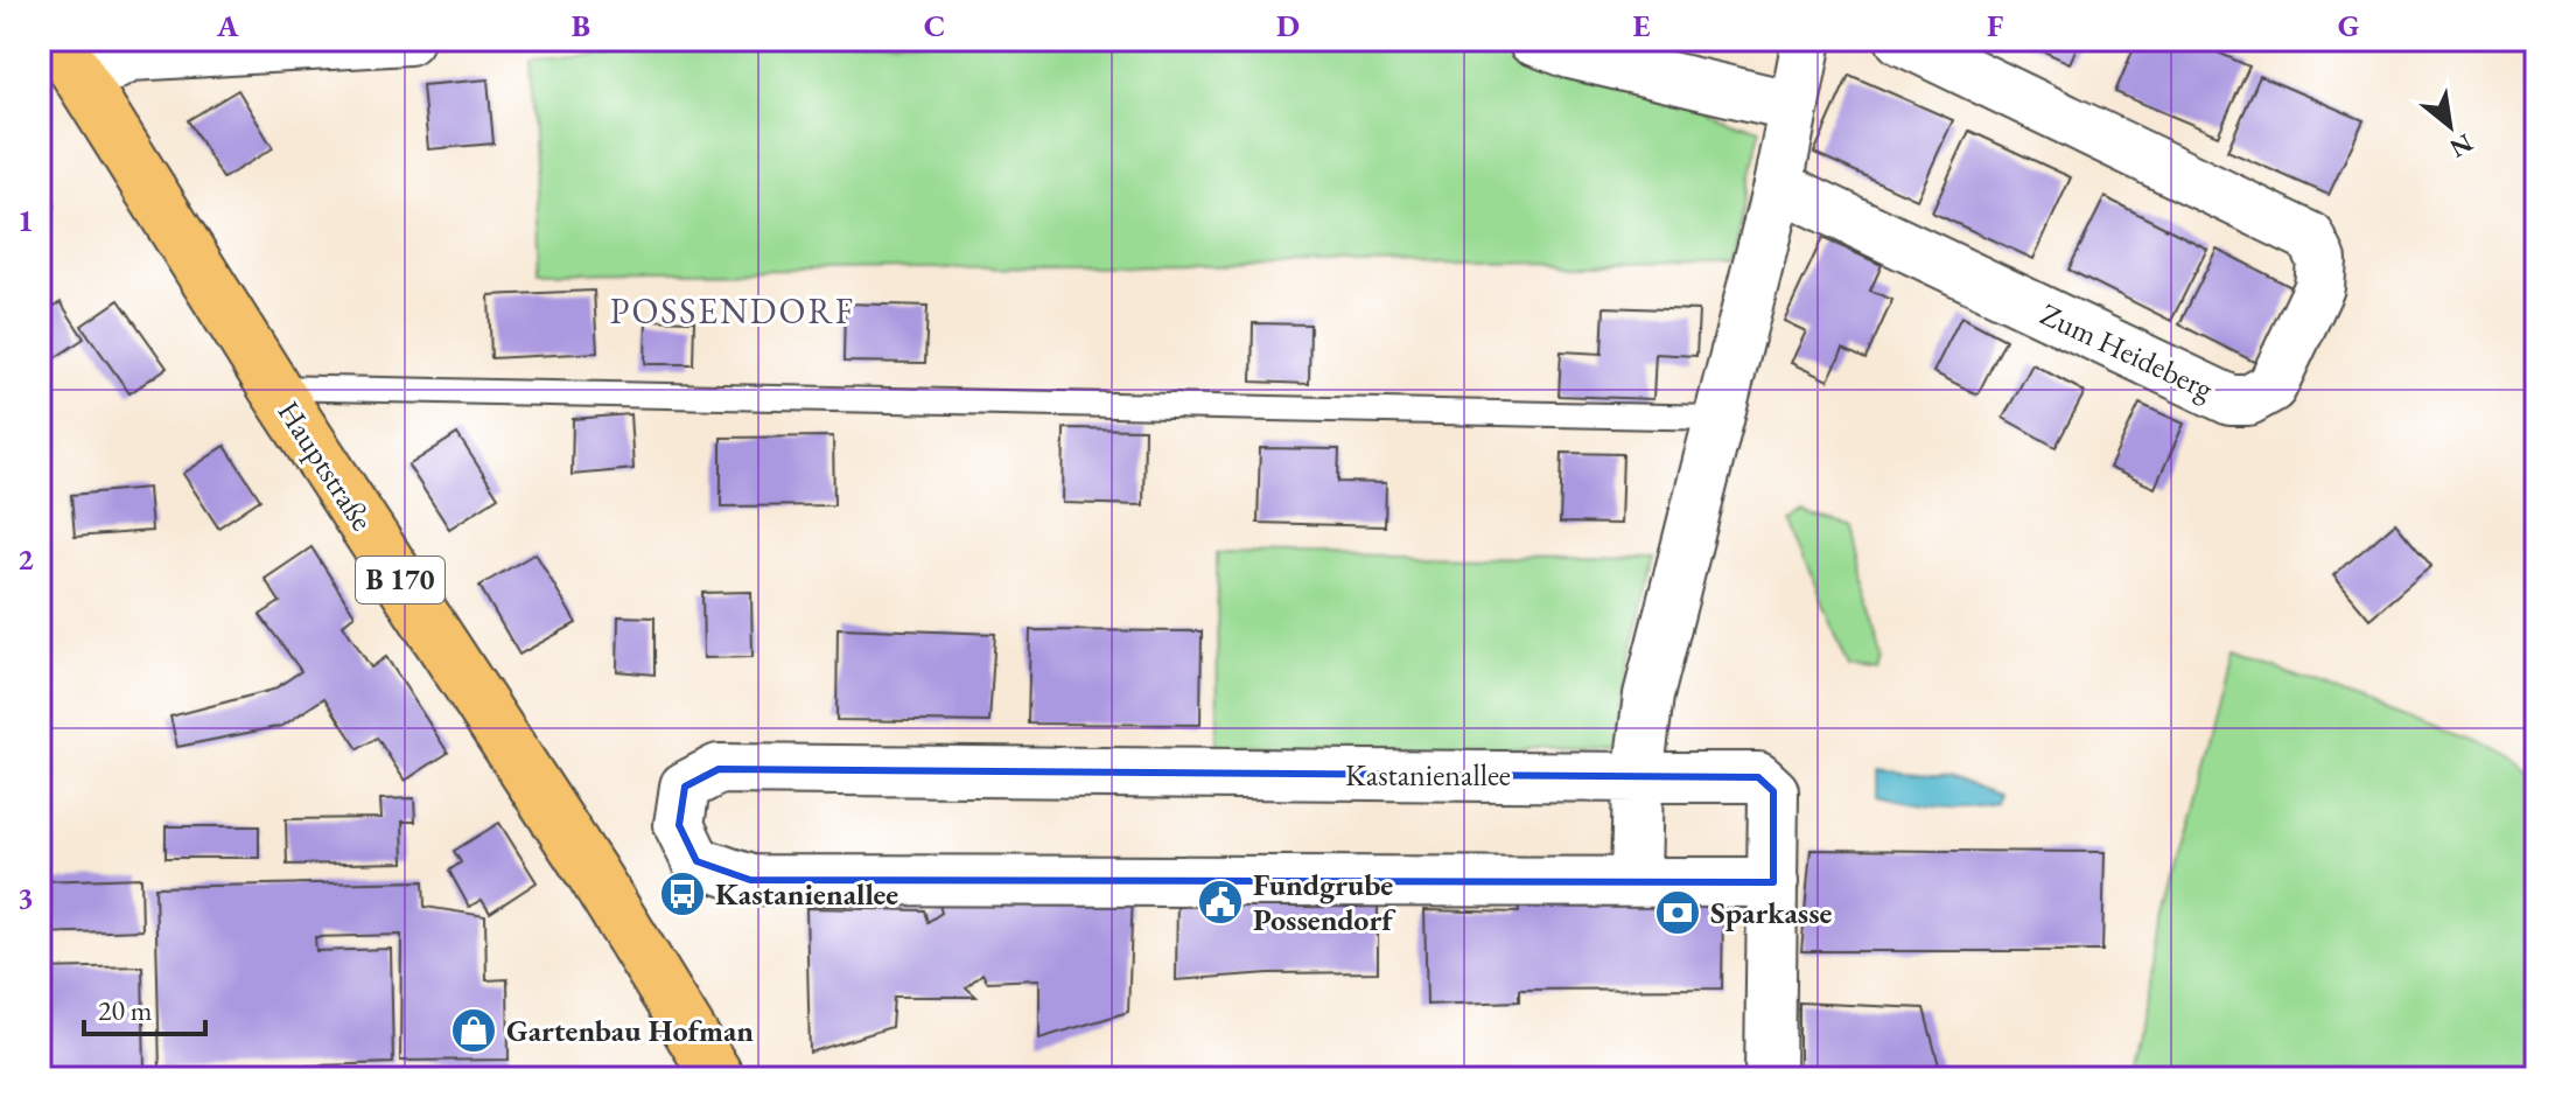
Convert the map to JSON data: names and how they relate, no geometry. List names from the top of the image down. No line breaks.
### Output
{"streets":{"main road":["Hauptstraße","B 170"],"street":["Zum Heideberg","Kastanienallee"]},"districts":["POSSENDORF"],"places":{"bus stop":["Kastanienallee"],"public building":["Fundgrube Possendorf"],"bank":["Sparkasse"],"shop":["Gartenbau Hofman"]},"scale_bar":"20 m","north":"bottom right","grid":{"columns":["A","B","C","D","E","F","G"],"rows":["1","2","3"]}}
